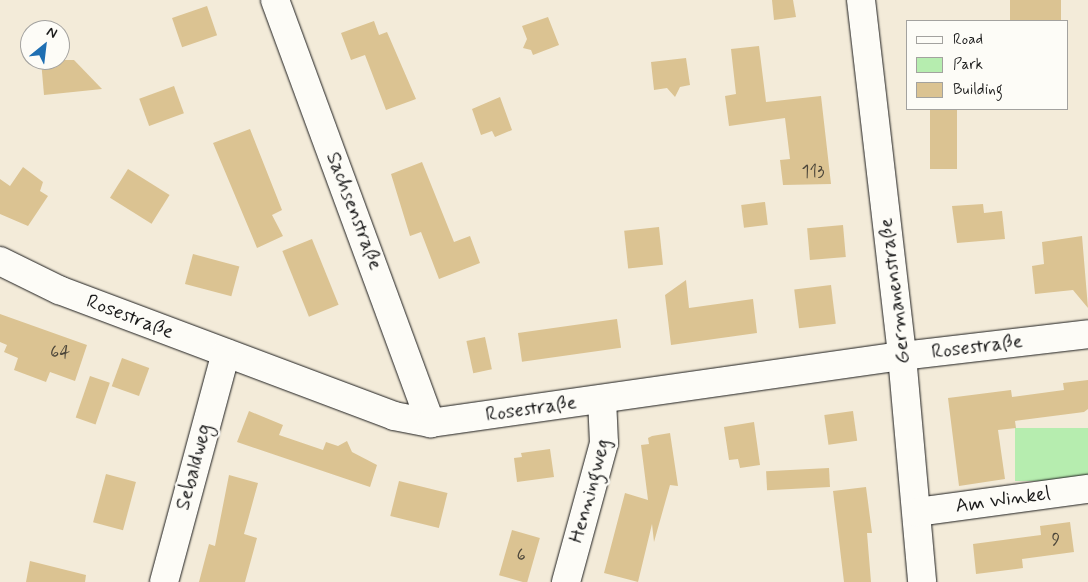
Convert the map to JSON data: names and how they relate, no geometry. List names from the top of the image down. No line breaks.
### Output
{"streets":{"street":["Sachsenstraße","Germanenstraße","Rosestraße","Sebaldweg","Henningweg","Am Winkel"]},"crossings":[["Sachsenstraße","Rosestraße"],["Germanenstraße","Rosestraße"],["Germanenstraße","Am Winkel"],["Rosestraße","Sebaldweg"],["Rosestraße","Henningweg"]],"house_numbers":["113","64","9","6"],"legend":["Road","Park","Building"],"north":"top right"}
